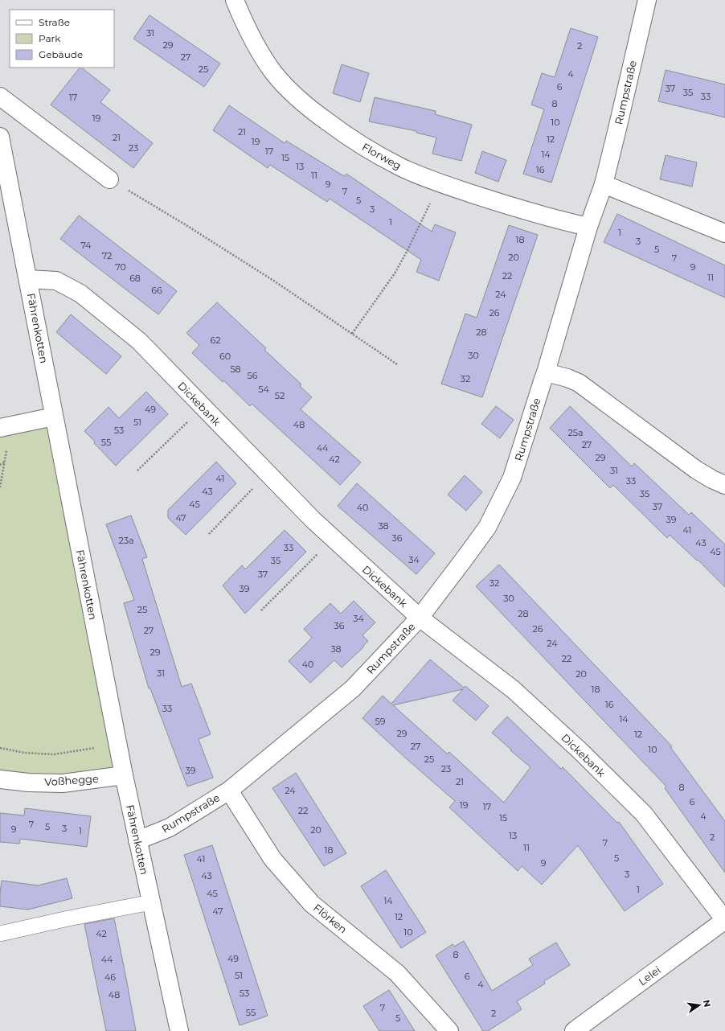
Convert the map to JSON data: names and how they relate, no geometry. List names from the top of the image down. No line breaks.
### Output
{"streets":{"street":["Rumpstraße","Florweg","Fährenkotten","Dickebank","Voßhegge","Flörken","Lelei"]},"crossings":[["Rumpstraße","Florweg"],["Rumpstraße","Fährenkotten"],["Rumpstraße","Dickebank"],["Rumpstraße","Flörken"],["Fährenkotten","Dickebank"],["Fährenkotten","Voßhegge"],["Dickebank","Lelei"]],"house_numbers":["31","29","2","27","25","4","6","37","35","33","17","8","19","10","21","21","12","19","23","17","14","15","13","16","11","9","7","5","3","1","1","18","3","74","5","72","20","7","70","9","22","11","68","66","24","26","28","62","30","60","58","56","32","54","52","49","51","48","53","25a","55","27","44","29","42","31","41","33","43","35","45","37","40","47","39","38","41","36","23a","43","33","45","34","35","37","32","39","30","25","28","34","36","26","27","24","38","29","22","40","31","20","18","16","33","14","59","29","12","27","10","25","23","39","21","8","24","6","19","17","22","4","15","7","5","3","9","20","1","13","2","7","11","18","5","41","9","3","43","1","45","14","47","12","10","42","8","49","44","51","6","46","4","53","48","7","55","2","5"],"legend":["Straße","Park","Gebäude"],"north":"right"}
